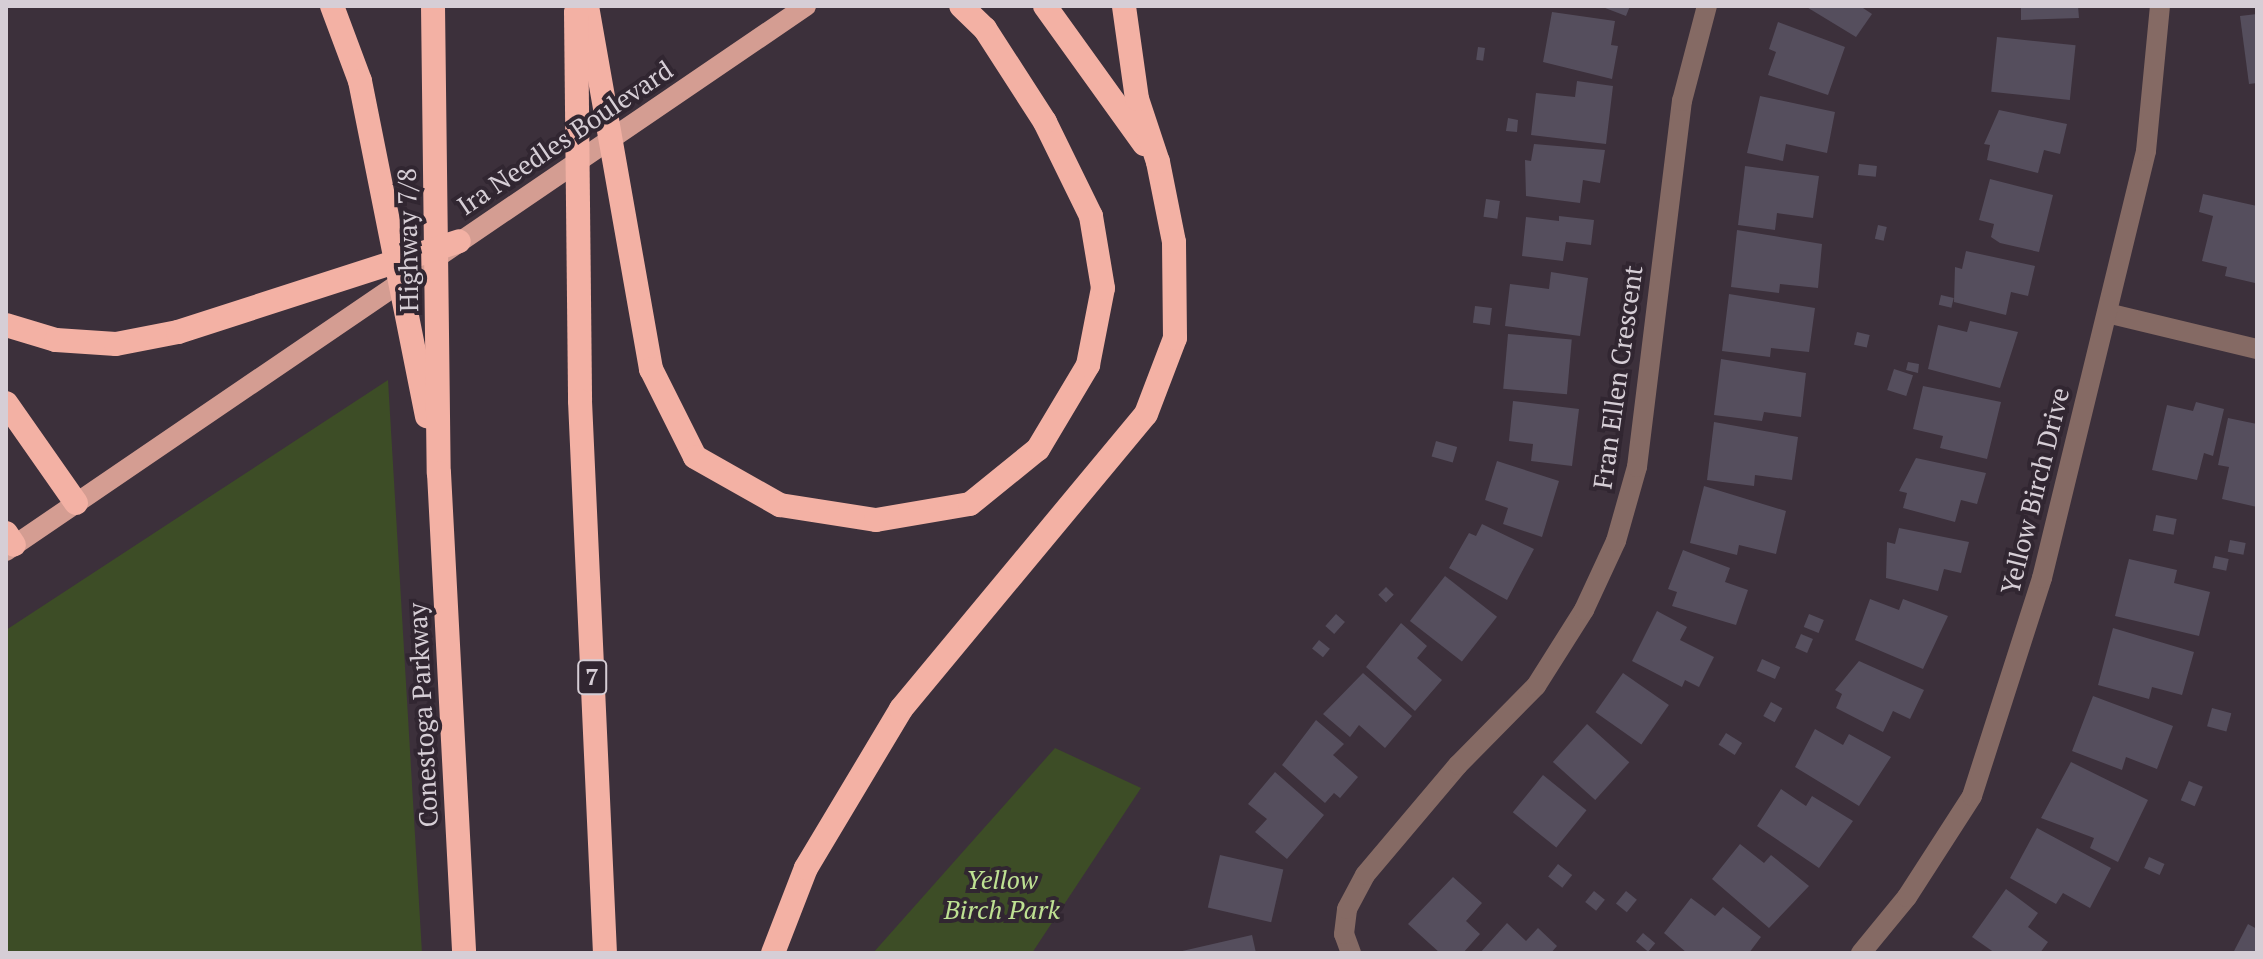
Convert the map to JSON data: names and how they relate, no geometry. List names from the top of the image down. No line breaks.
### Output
{"streets":{"highway":["Highway 7/8","7","Conestoga Parkway"],"main road":["Ira Needles Boulevard"],"street":["Fran Ellen Crescent","Yellow Birch Drive"]},"crossings":[["Highway 7/8","Conestoga Parkway"]],"parks":["Yellow Birch Park"]}
